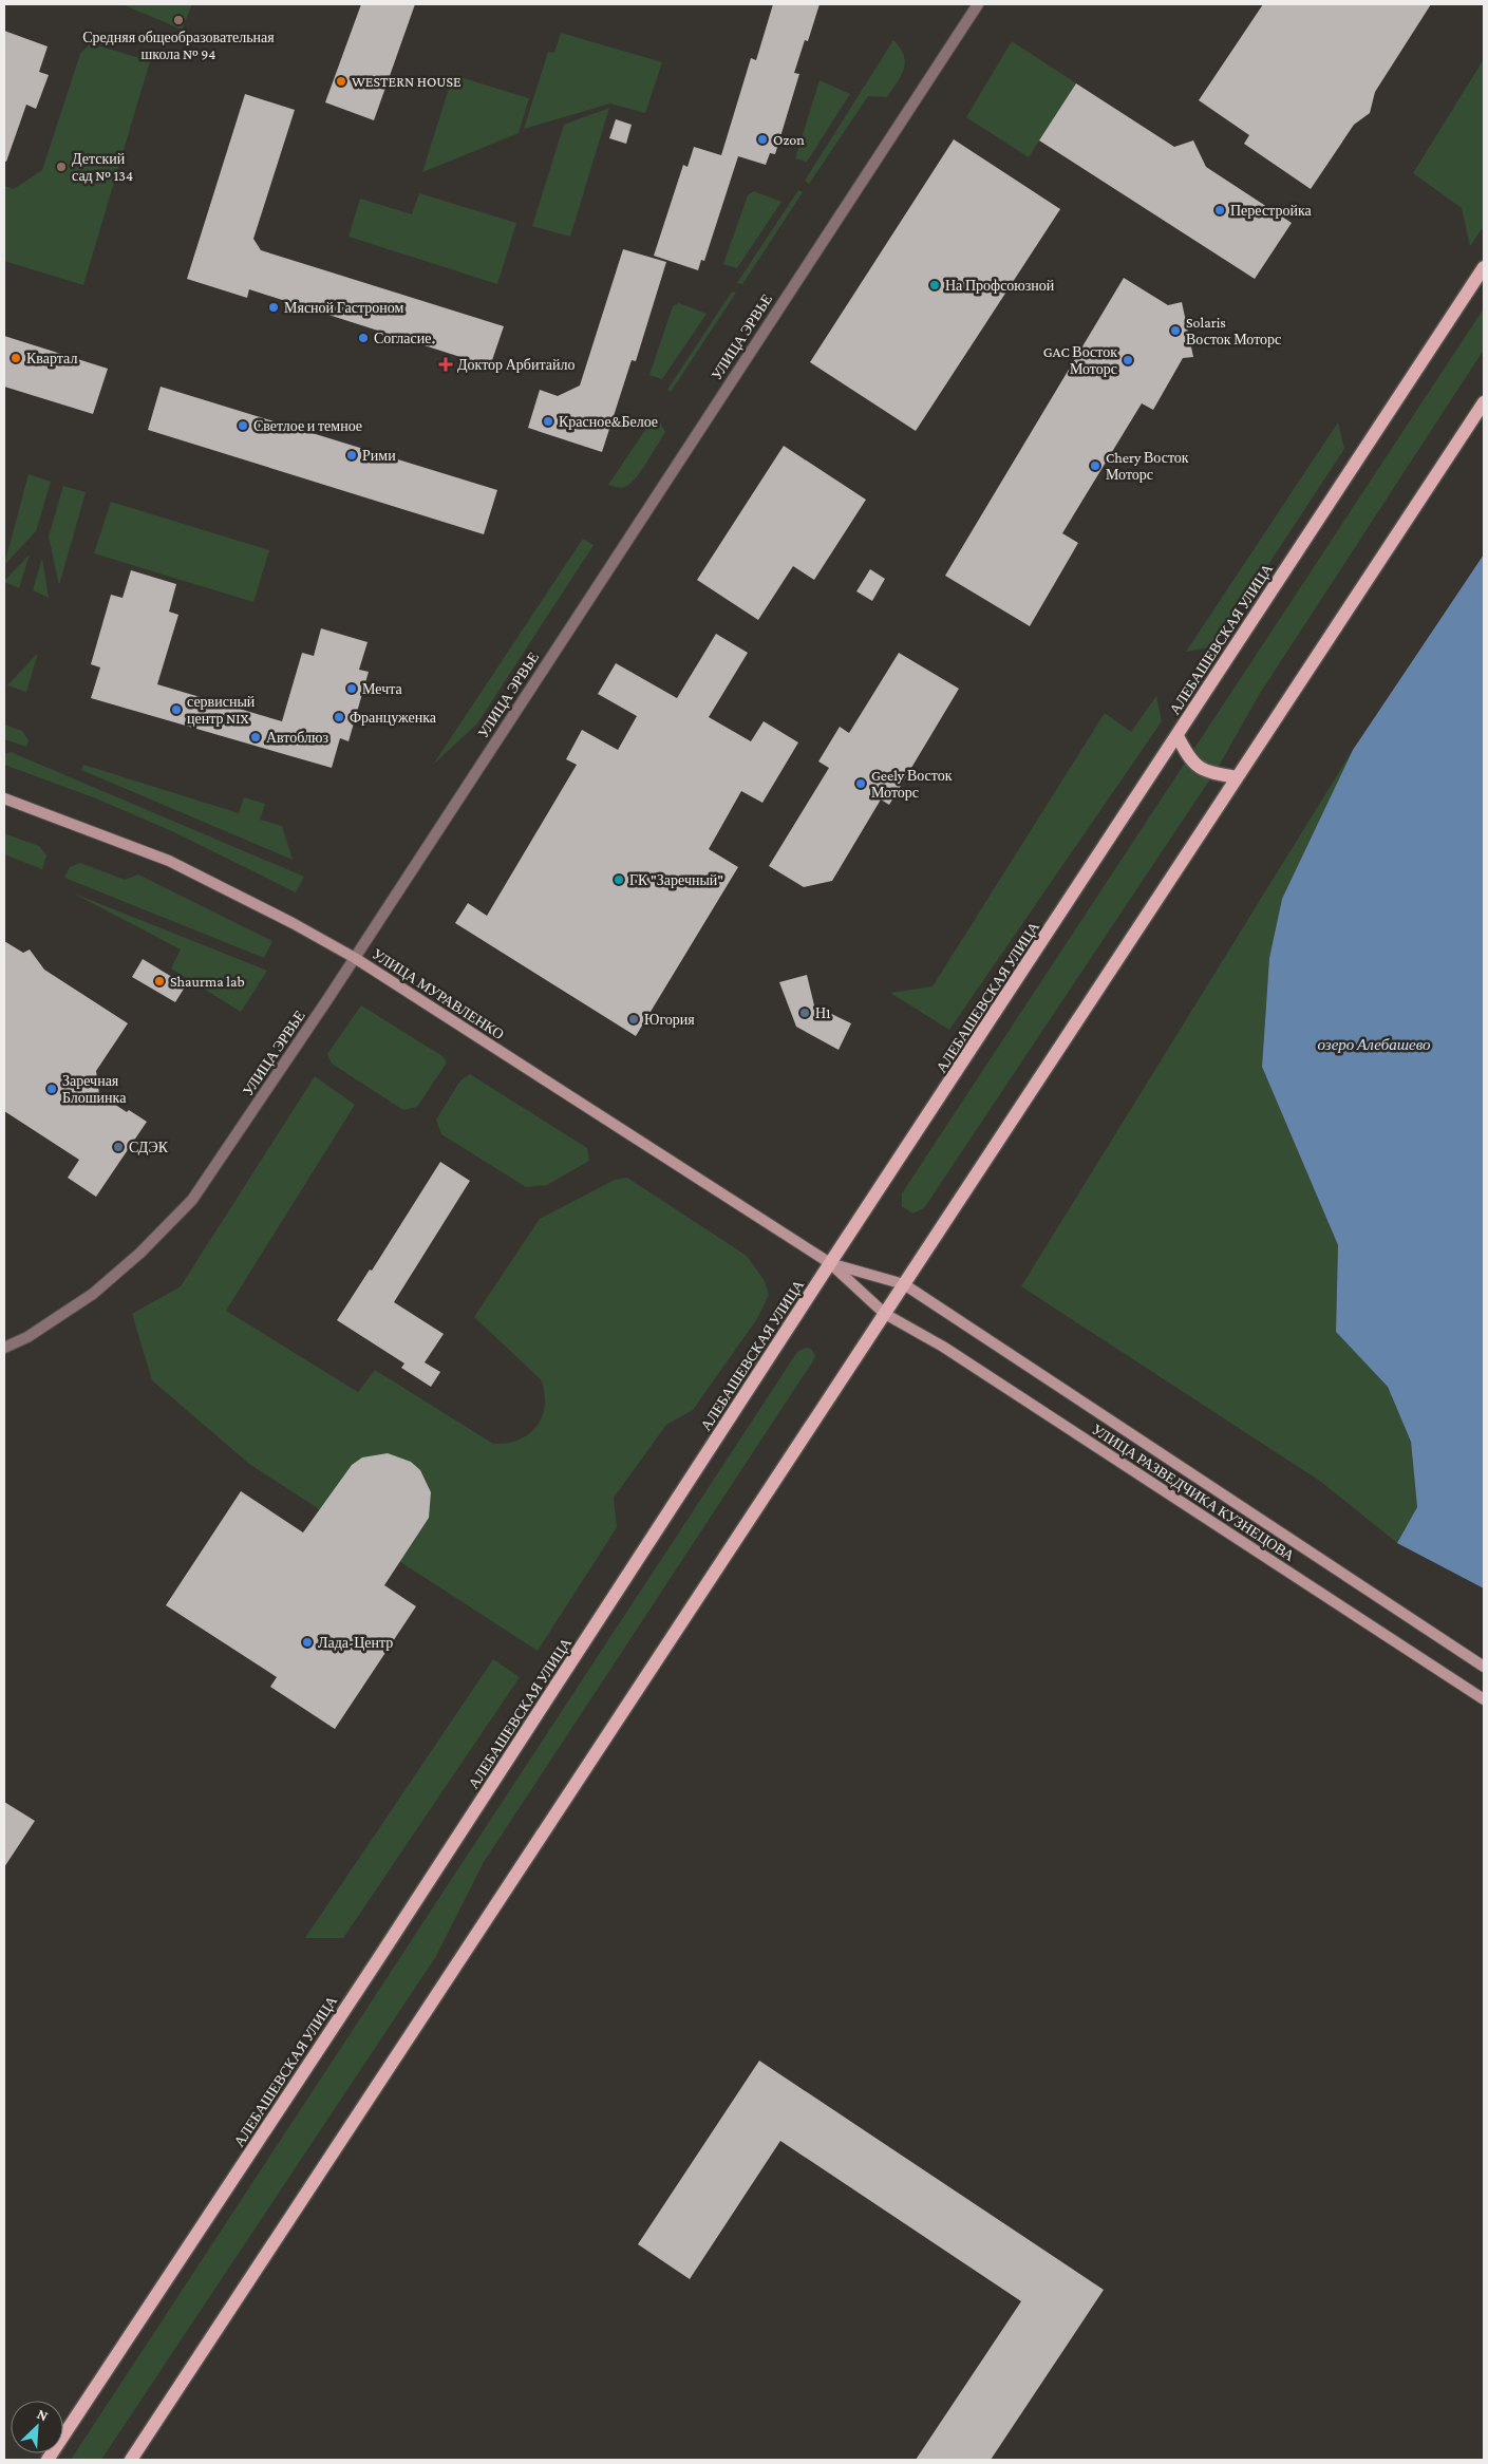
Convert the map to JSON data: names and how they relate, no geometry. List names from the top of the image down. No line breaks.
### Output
{"streets":{"main road":["АЛЕБАШЕВСКАЯ УЛИЦА","УЛИЦА МУРАВЛЕНКО","УЛИЦА РАЗВЕДЧИКА КУЗНЕЦОВА"],"street":["УЛИЦА ЭРВЬЕ"]},"crossings":[["УЛИЦА ЭРВЬЕ","УЛИЦА МУРАВЛЕНКО"],["АЛЕБАШЕВСКАЯ УЛИЦА","УЛИЦА МУРАВЛЕНКО"],["АЛЕБАШЕВСКАЯ УЛИЦА","УЛИЦА РАЗВЕДЧИКА КУЗНЕЦОВА"],["УЛИЦА МУРАВЛЕНКО","УЛИЦА РАЗВЕДЧИКА КУЗНЕЦОВА"]],"water":["озеро Алебашево"],"places":{"other":["Средняя общеобразовательная школа № 94","WESTERN HOUSE","Ozon","Детский сад № 134","Перестройка","На Профсоюзной","Мясной Гастроном","Solaris Восток Моторс","Согласие.","Квартал","GAC Восток Моторс","Красное&Белое","Светлое и темное","Рими","Chery Восток Моторс","Мечта","сервисный центр NIX","Француженка","Автоблюз","Geely Восток Моторс","ГК \"Заречный\"","Shaurma lab","Н1","Югория","Заречная Блошинка","СДЭК","Лада-Центр"],"health":["Доктор Арбитайло"]},"north":"top right"}
